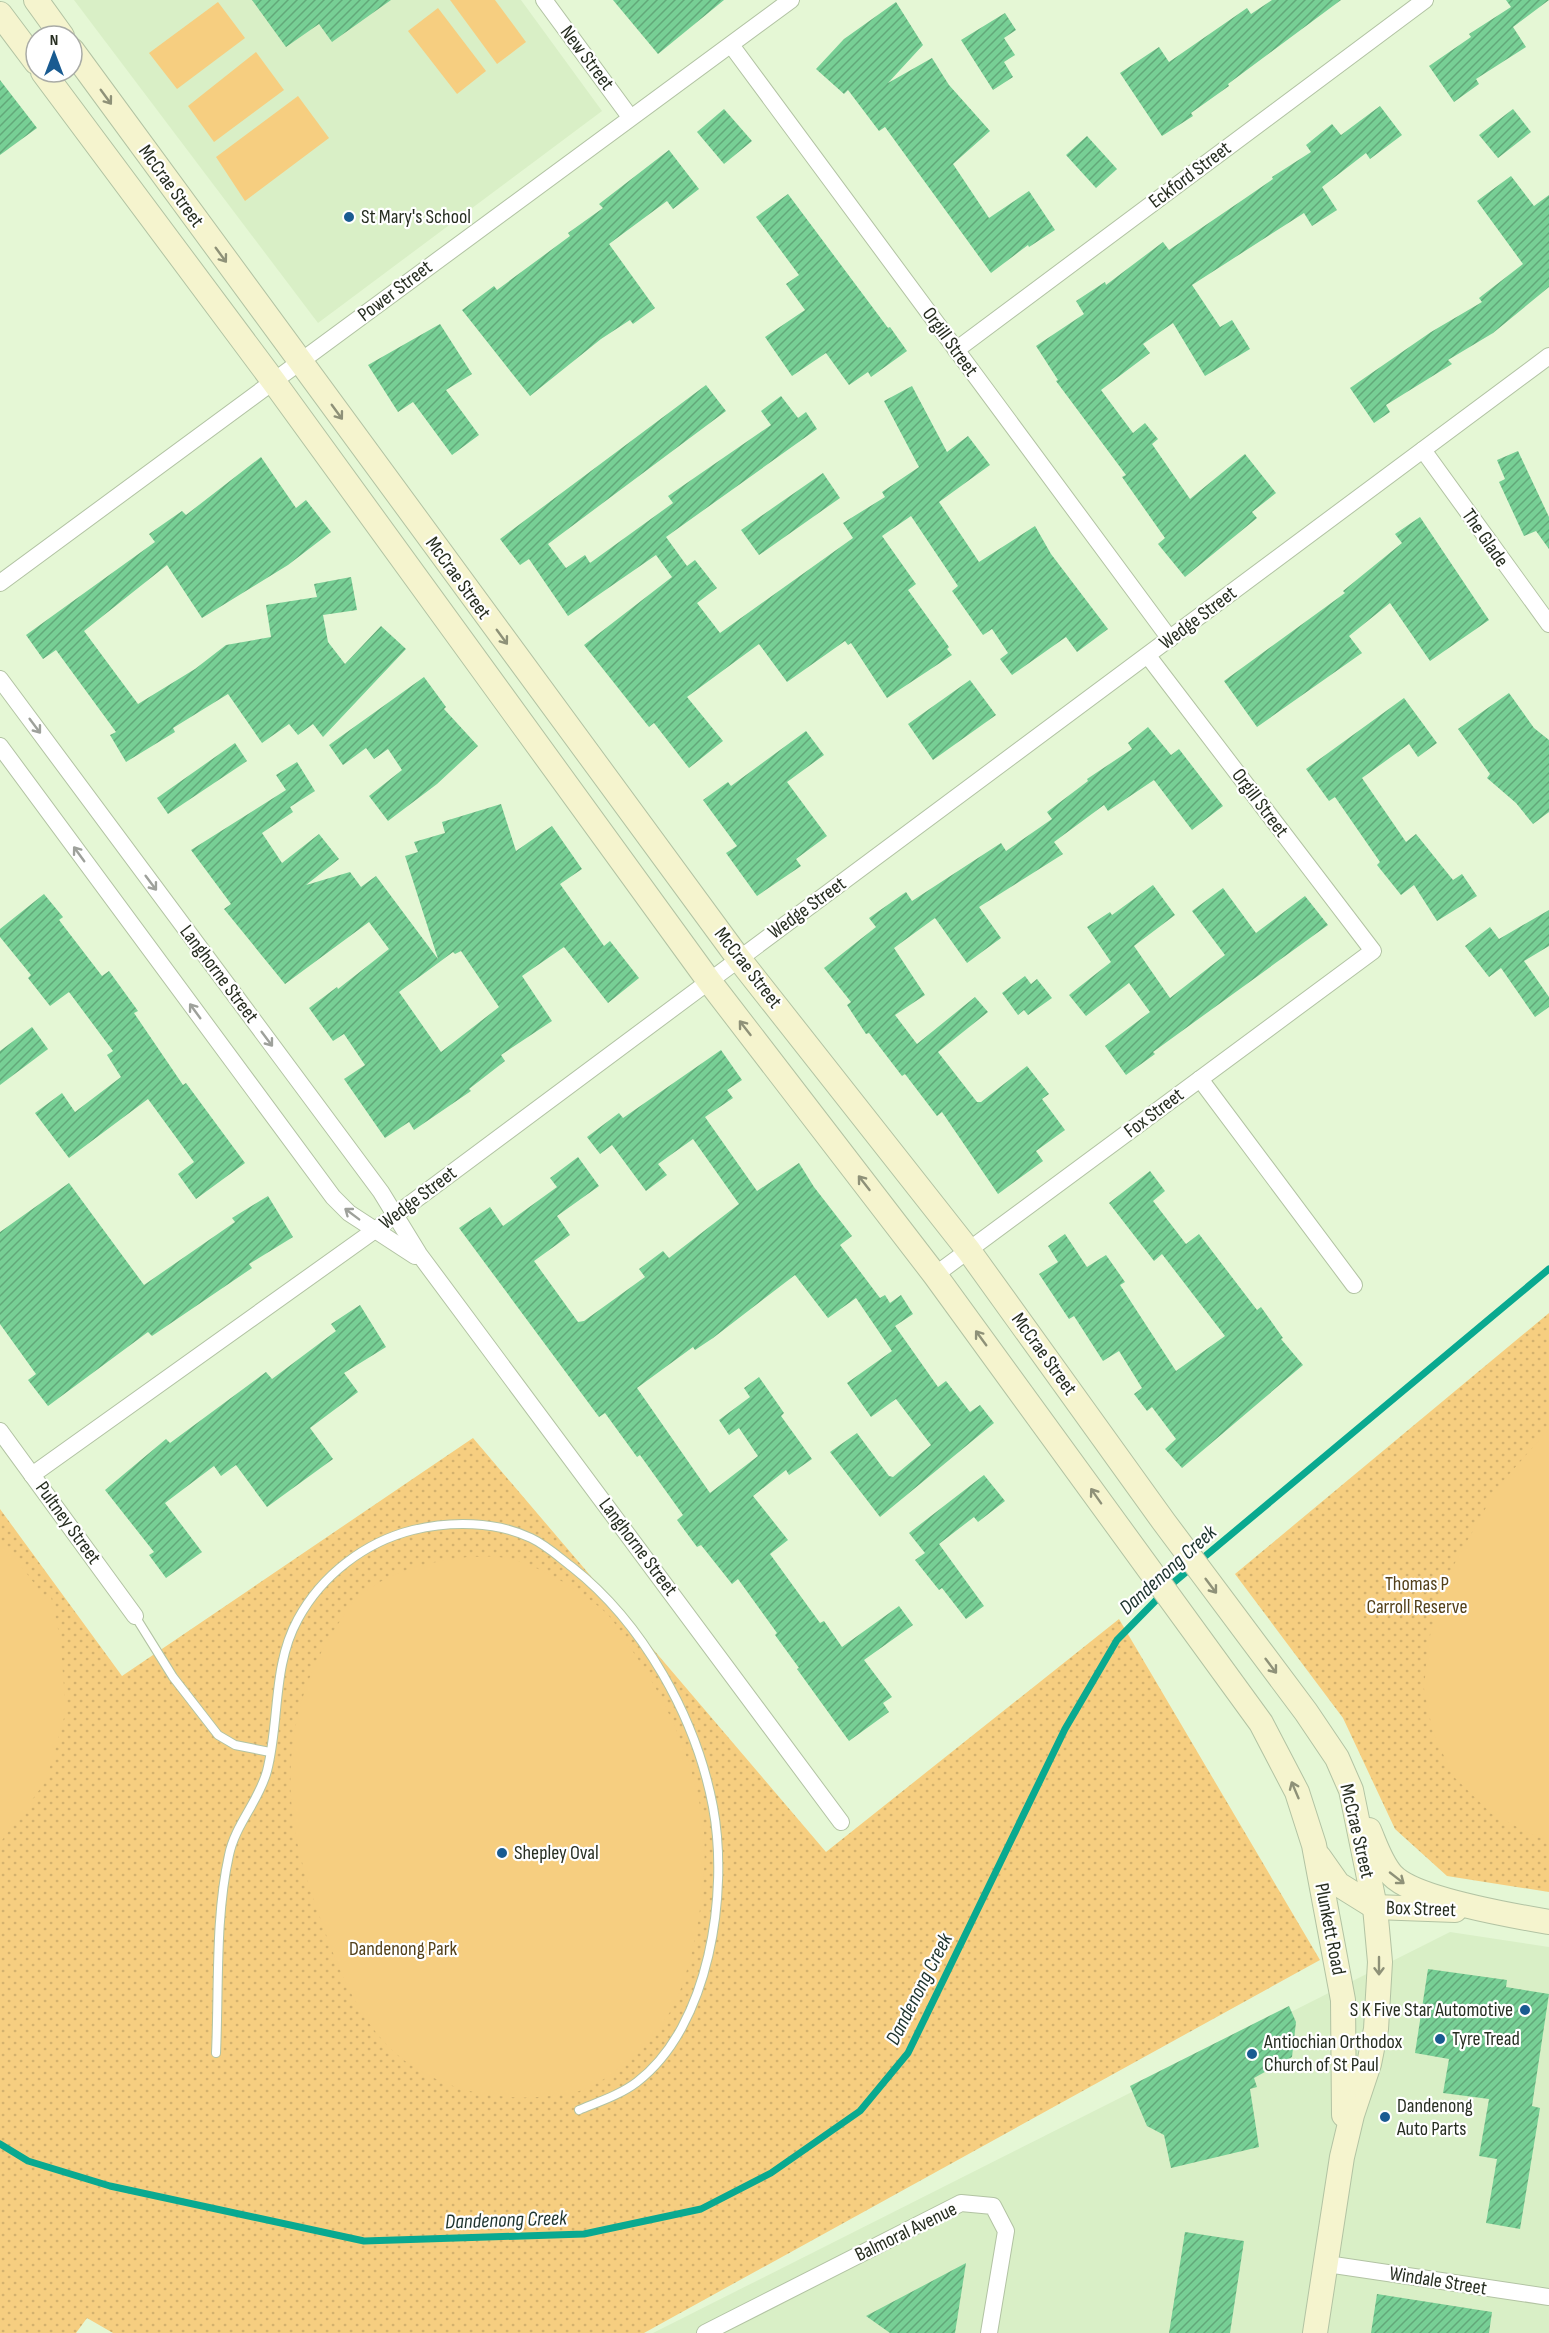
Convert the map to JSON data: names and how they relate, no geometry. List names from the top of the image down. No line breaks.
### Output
{"streets":{"main road":["McCrae Street","Box Street","Plunkett Road"],"street":["New Street","Eckford Street","Power Street","Orgill Street","The Glade","Wedge Street","Langhorne Street","Fox Street","Pultney Street","Balmoral Avenue","Windale Street"]},"crossings":[["New Street","Power Street"],["Eckford Street","Orgill Street"],["McCrae Street","Power Street"],["McCrae Street","Wedge Street"],["McCrae Street","Fox Street"],["McCrae Street","Box Street"],["McCrae Street","Plunkett Road"],["Power Street","Orgill Street"],["Orgill Street","Wedge Street"],["Orgill Street","Fox Street"],["The Glade","Wedge Street"],["Wedge Street","Langhorne Street"],["Wedge Street","Pultney Street"],["Box Street","Plunkett Road"],["Plunkett Road","Windale Street"]],"water":["Dandenong Creek"],"parks":["Thomas P Carroll Reserve","Dandenong Park"],"places":["St Mary's School","Shepley Oval","S K Five Star Automotive","Tyre Tread","Antiochian Orthodox Church of St Paul","Dandenong Auto Parts"],"north":"top"}
